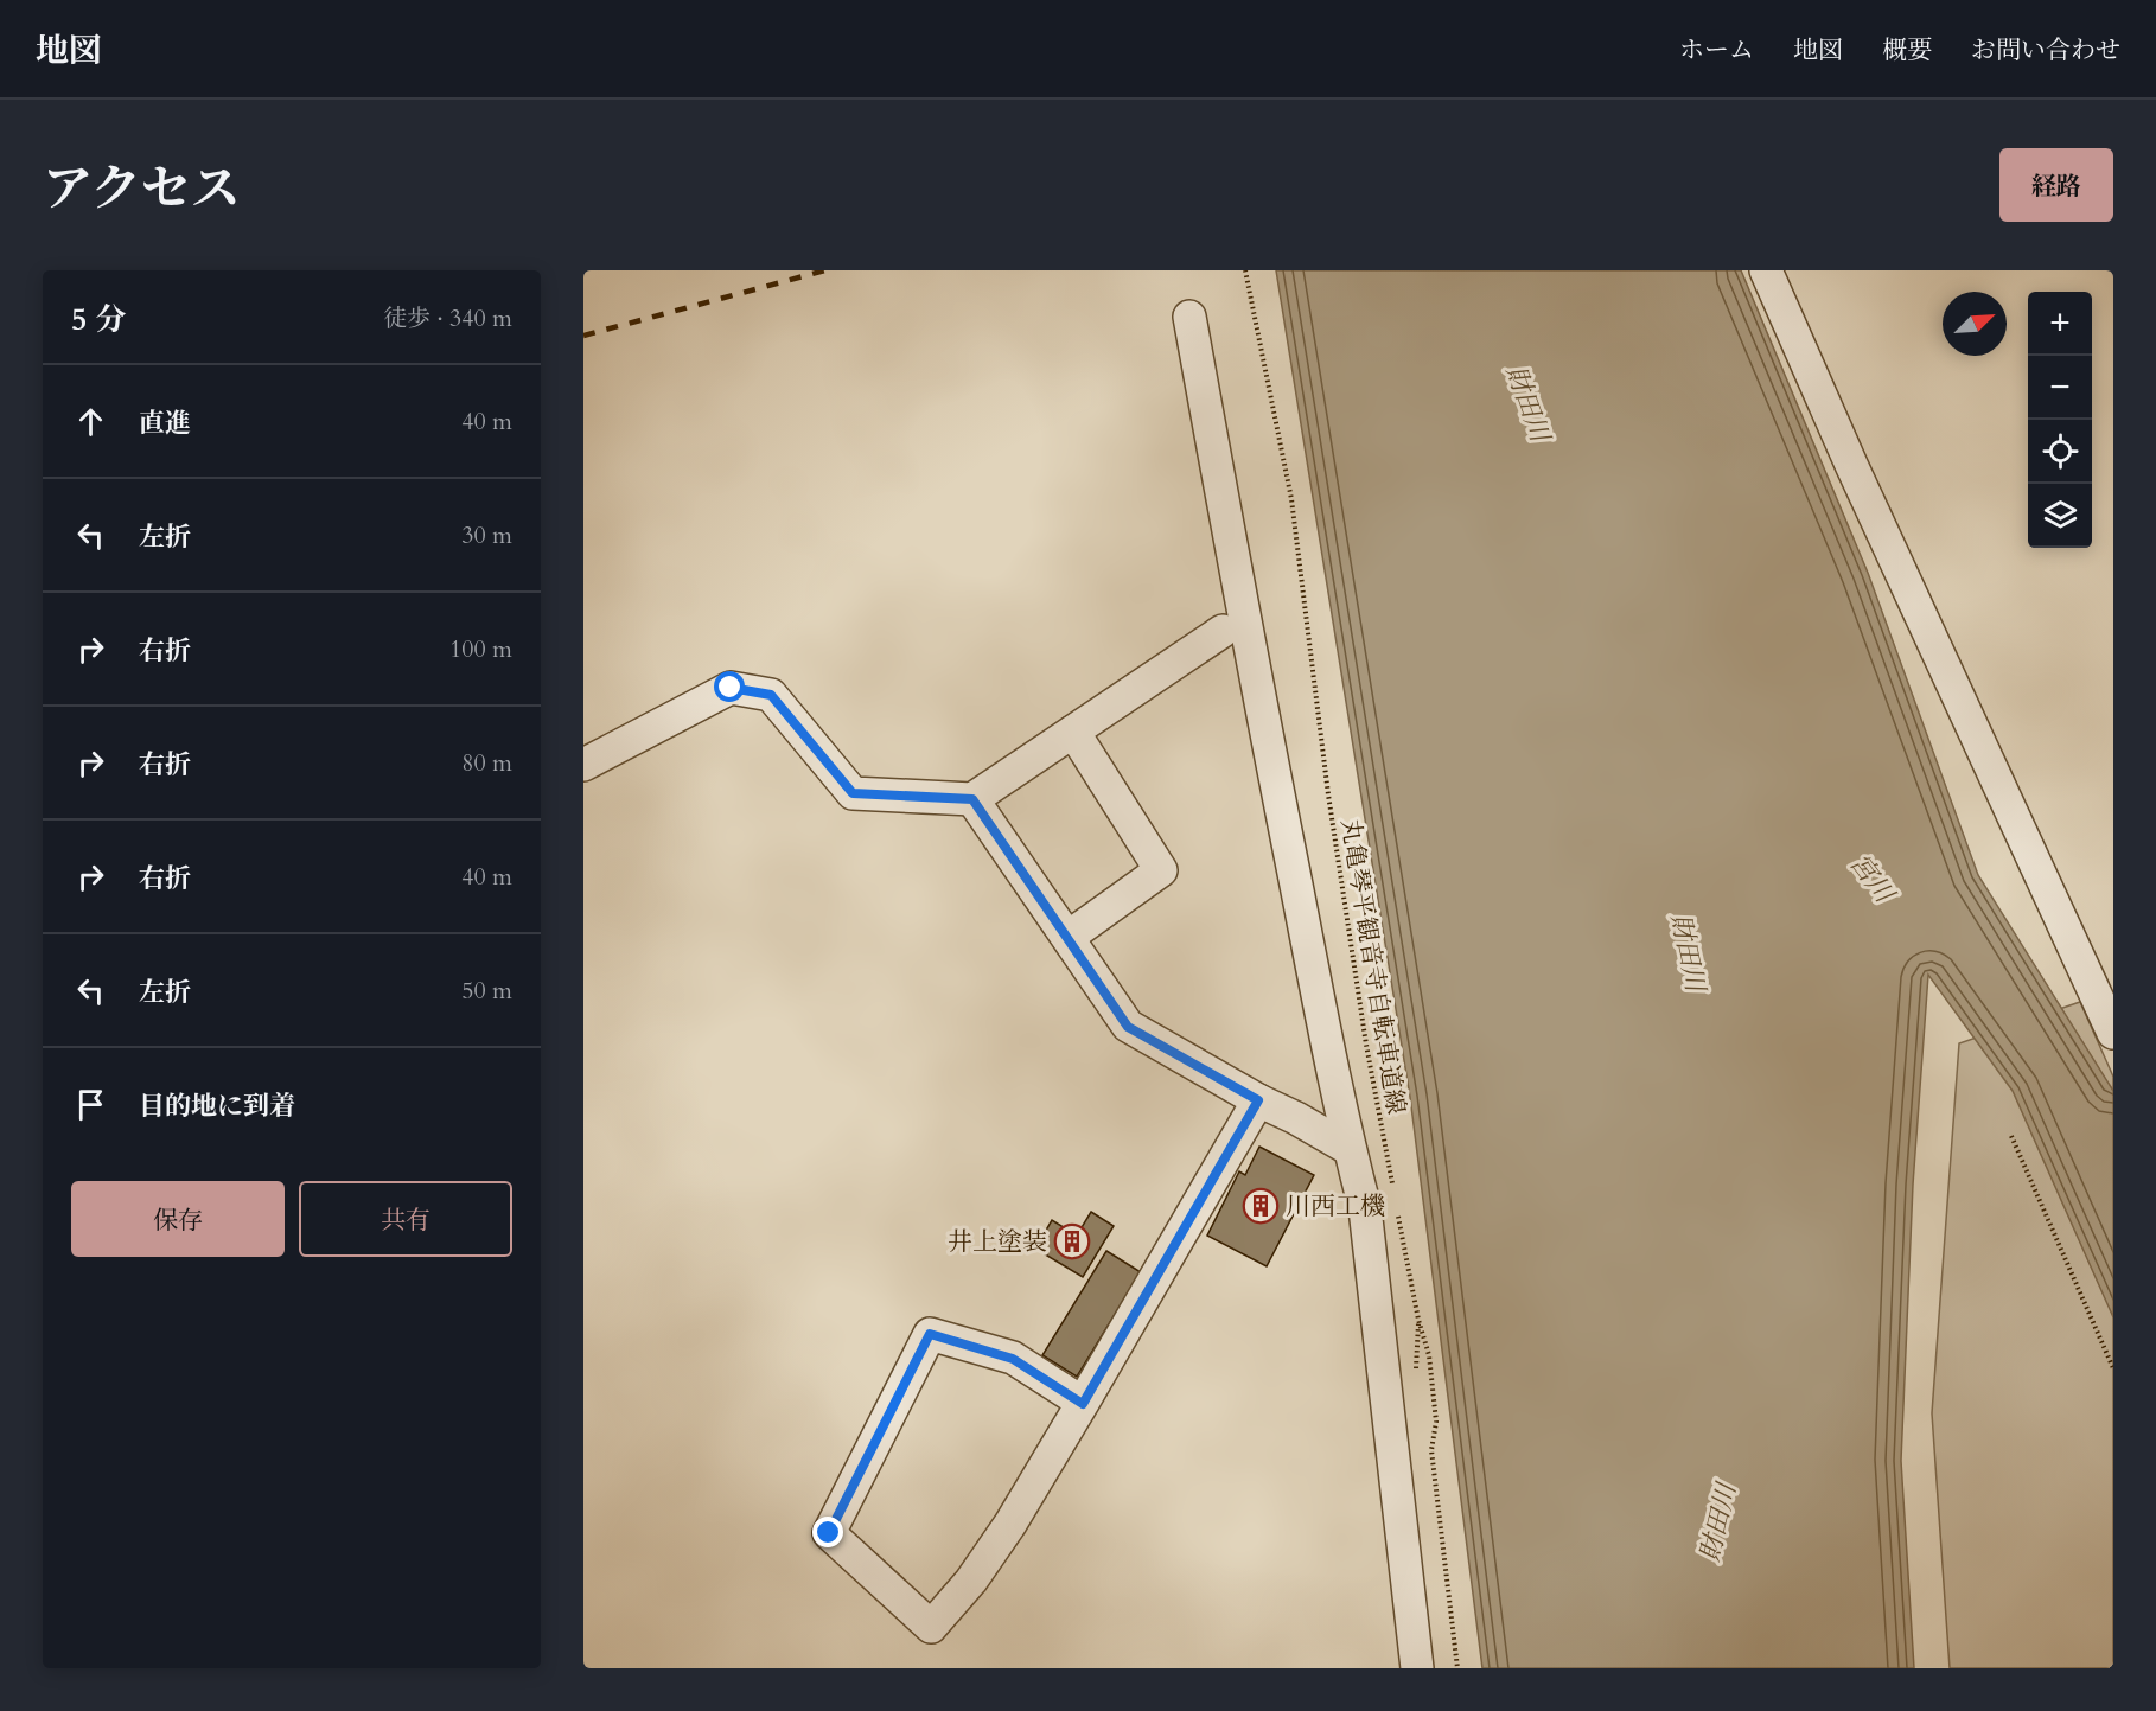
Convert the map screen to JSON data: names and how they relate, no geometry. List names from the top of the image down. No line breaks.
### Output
{"streets":{"path":["丸亀琴平観音寺自転車道線"]},"water":["財田川","宮川"],"places":{"building":["川西工機","井上塗装"]},"north":"top right","page":{"header":"地図","nav":["ホーム","地図","概要","お問い合わせ"],"title":"アクセス","buttons":["経路",["保存","共有"]],"heading":["5 分","徒歩 · 340 m"],"map_buttons":["+","−"],"list":[["直進","40 m"],["左折","30 m"],["右折","100 m"],["右折","80 m"],["右折","40 m"],["左折","50 m"],"目的地に到着"]}}
